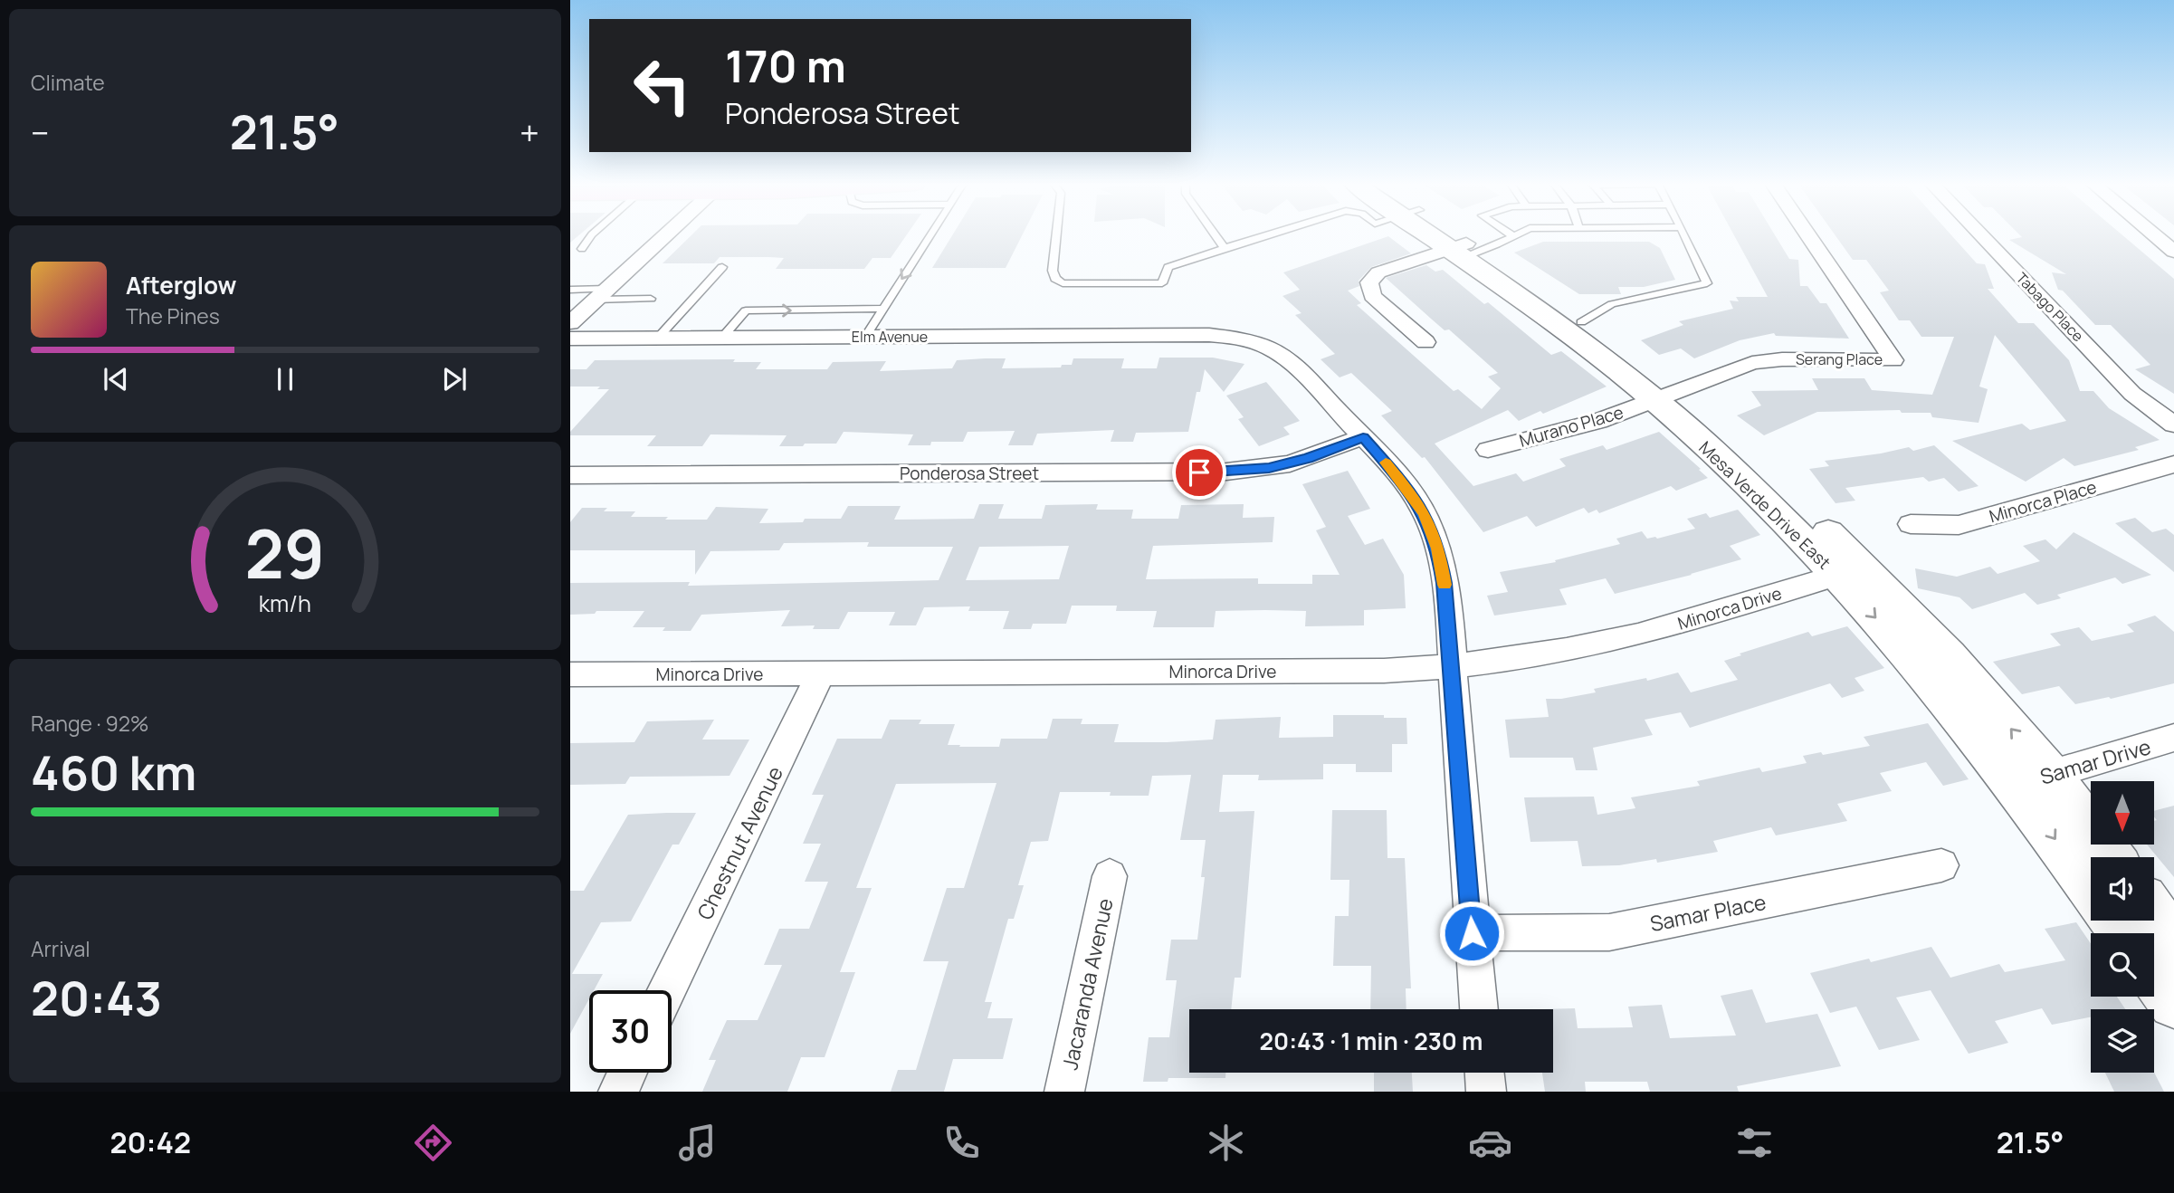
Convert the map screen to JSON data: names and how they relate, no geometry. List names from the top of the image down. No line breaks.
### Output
{"streets":{"street":["Tabago Place","Elm Avenue","Serang Place","Murano Place","Ponderosa Street","Minorca Place","Mesa Verde Drive East","Minorca Drive","Samar Drive","Chestnut Avenue","Samar Place","Jacaranda Avenue"]},"crossings":[["Elm Avenue","Ponderosa Street"],["Elm Avenue","Minorca Drive"],["Elm Avenue","Samar Place"],["Serang Place","Murano Place"],["Serang Place","Mesa Verde Drive East"],["Murano Place","Mesa Verde Drive East"],["Mesa Verde Drive East","Minorca Drive"],["Mesa Verde Drive East","Samar Drive"],["Minorca Drive","Chestnut Avenue"]],"north":"bottom","page":{"tile":["Climate",["Range · 92%","460 km"],["Arrival","20:43"]],"turn":["170 m","Ponderosa Street"],"heat":["−","21.5°","+"],"song":["Afterglow","The Pines"],"limit":"30","trip":"20:43 · 1 min · 230 m","tabs":["20:42","21.5°"],"gauge":["29","km/h"]}}
